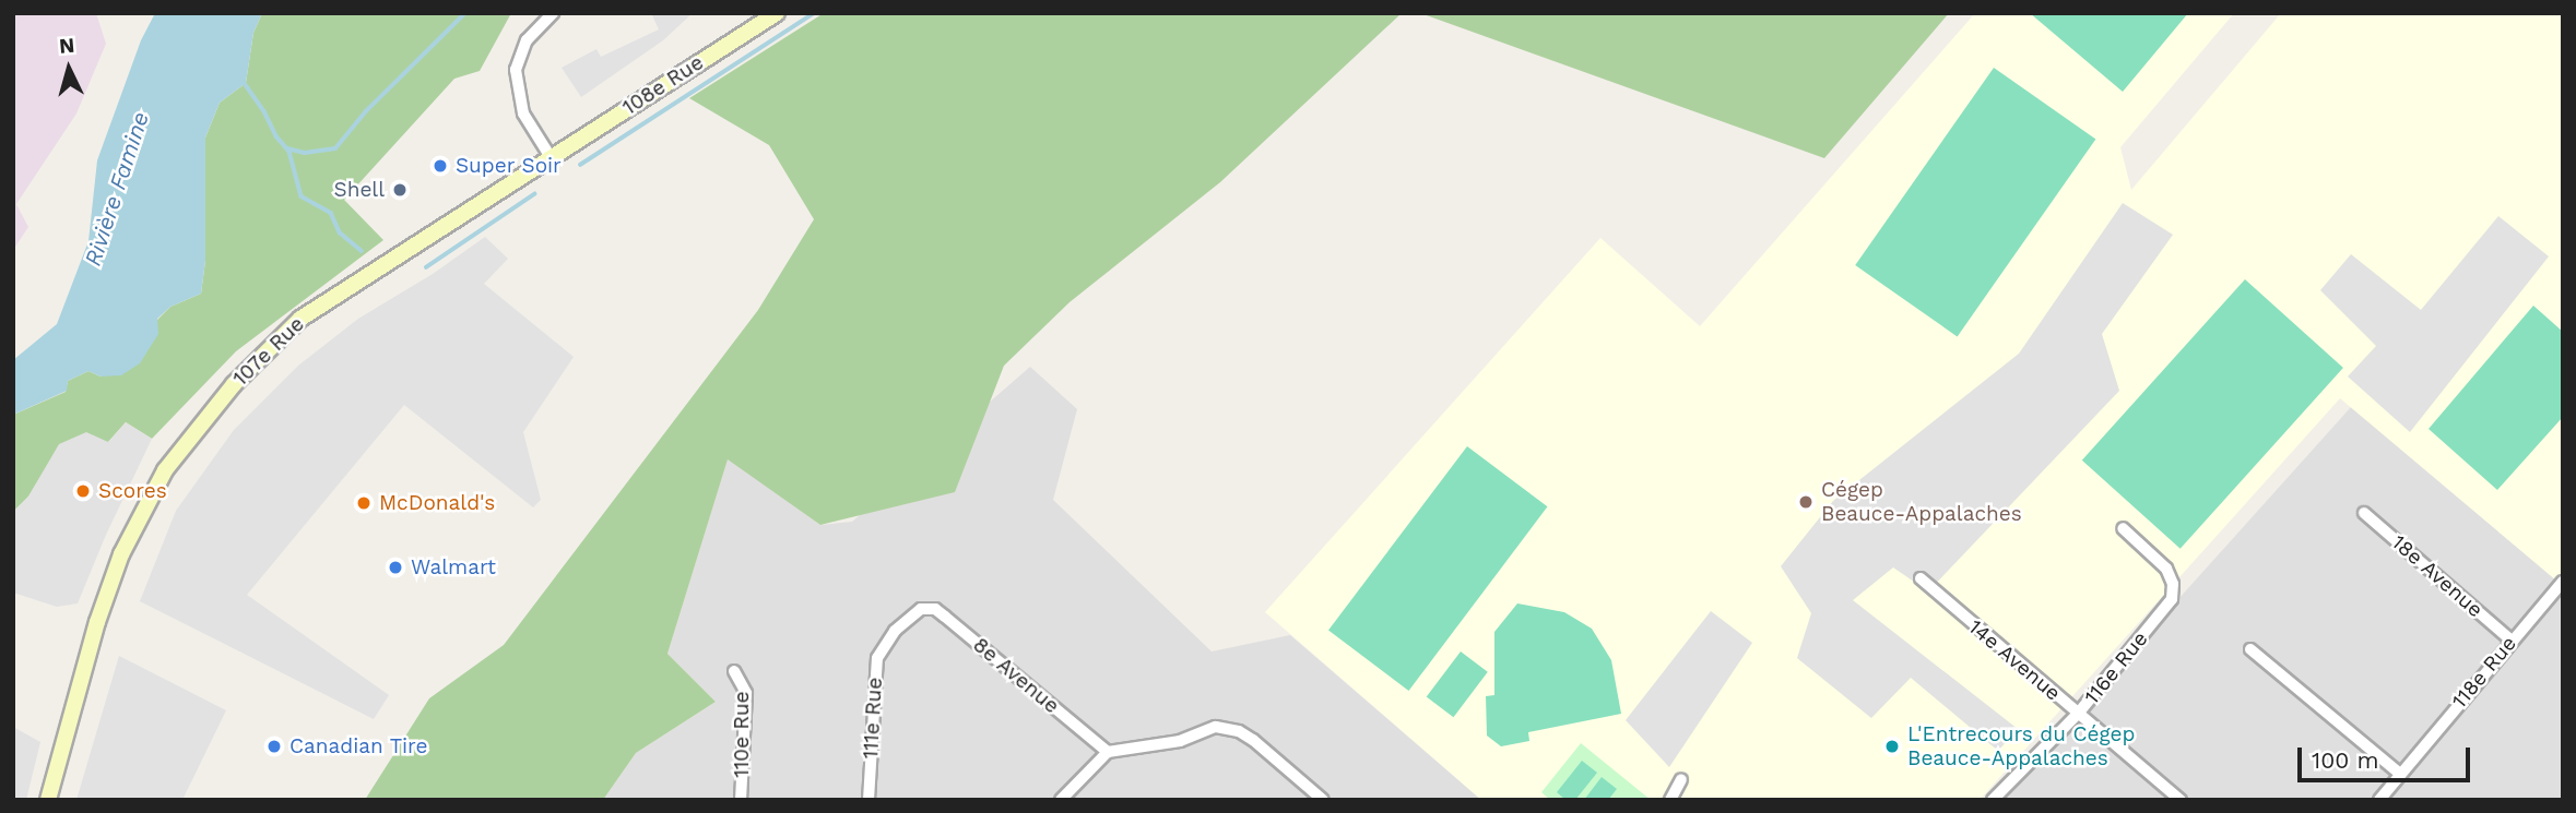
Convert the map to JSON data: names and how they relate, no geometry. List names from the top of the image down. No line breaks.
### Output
{"streets":{"main road":["108e Rue","107e Rue"],"street":["18e Avenue","14e Avenue","116e Rue","118e Rue","8e Avenue","111e Rue","110e Rue"]},"crossings":[["108e Rue","107e Rue"],["18e Avenue","118e Rue"],["14e Avenue","116e Rue"],["8e Avenue","111e Rue"]],"water":["Rivière Famine"],"places":["Super Soir","Shell","Scores","Cégep Beauce-Appalaches","McDonald's","Walmart","Canadian Tire","L'Entrecours du Cégep Beauce-Appalaches"],"scale_bar":"100 m","north":"top"}
